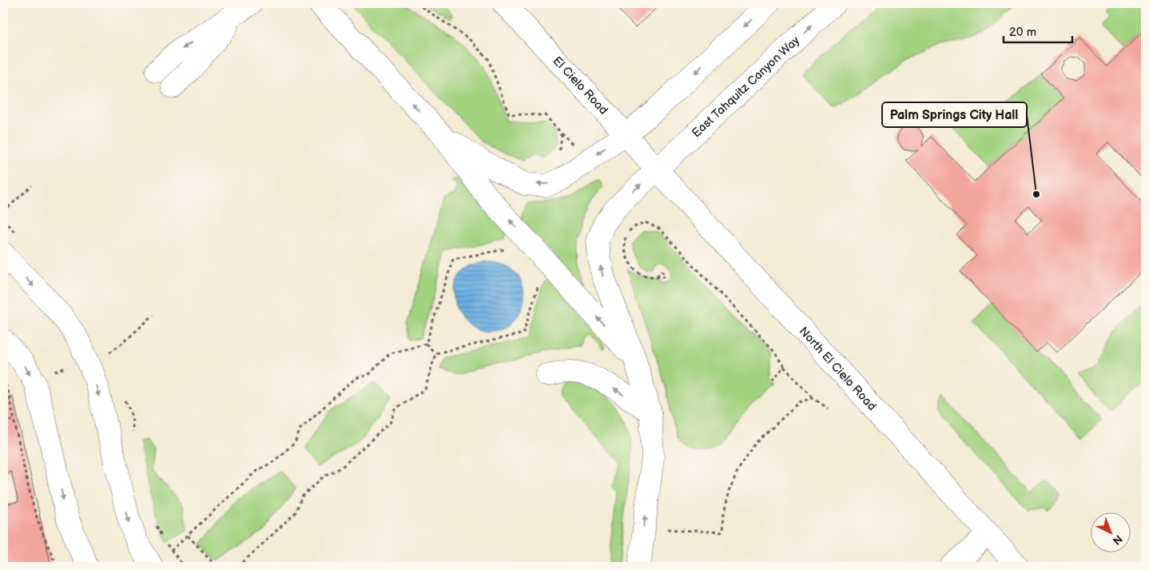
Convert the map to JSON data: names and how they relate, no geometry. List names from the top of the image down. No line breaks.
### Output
{"streets":{"street":["El Cielo Road","East Tahquitz Canyon Way","North El Cielo Road"]},"crossings":[["El Cielo Road","East Tahquitz Canyon Way"],["El Cielo Road","North El Cielo Road"],["East Tahquitz Canyon Way","North El Cielo Road"]],"places":["Palm Springs City Hall"],"scale_bar":"20 m","north":"bottom right"}
